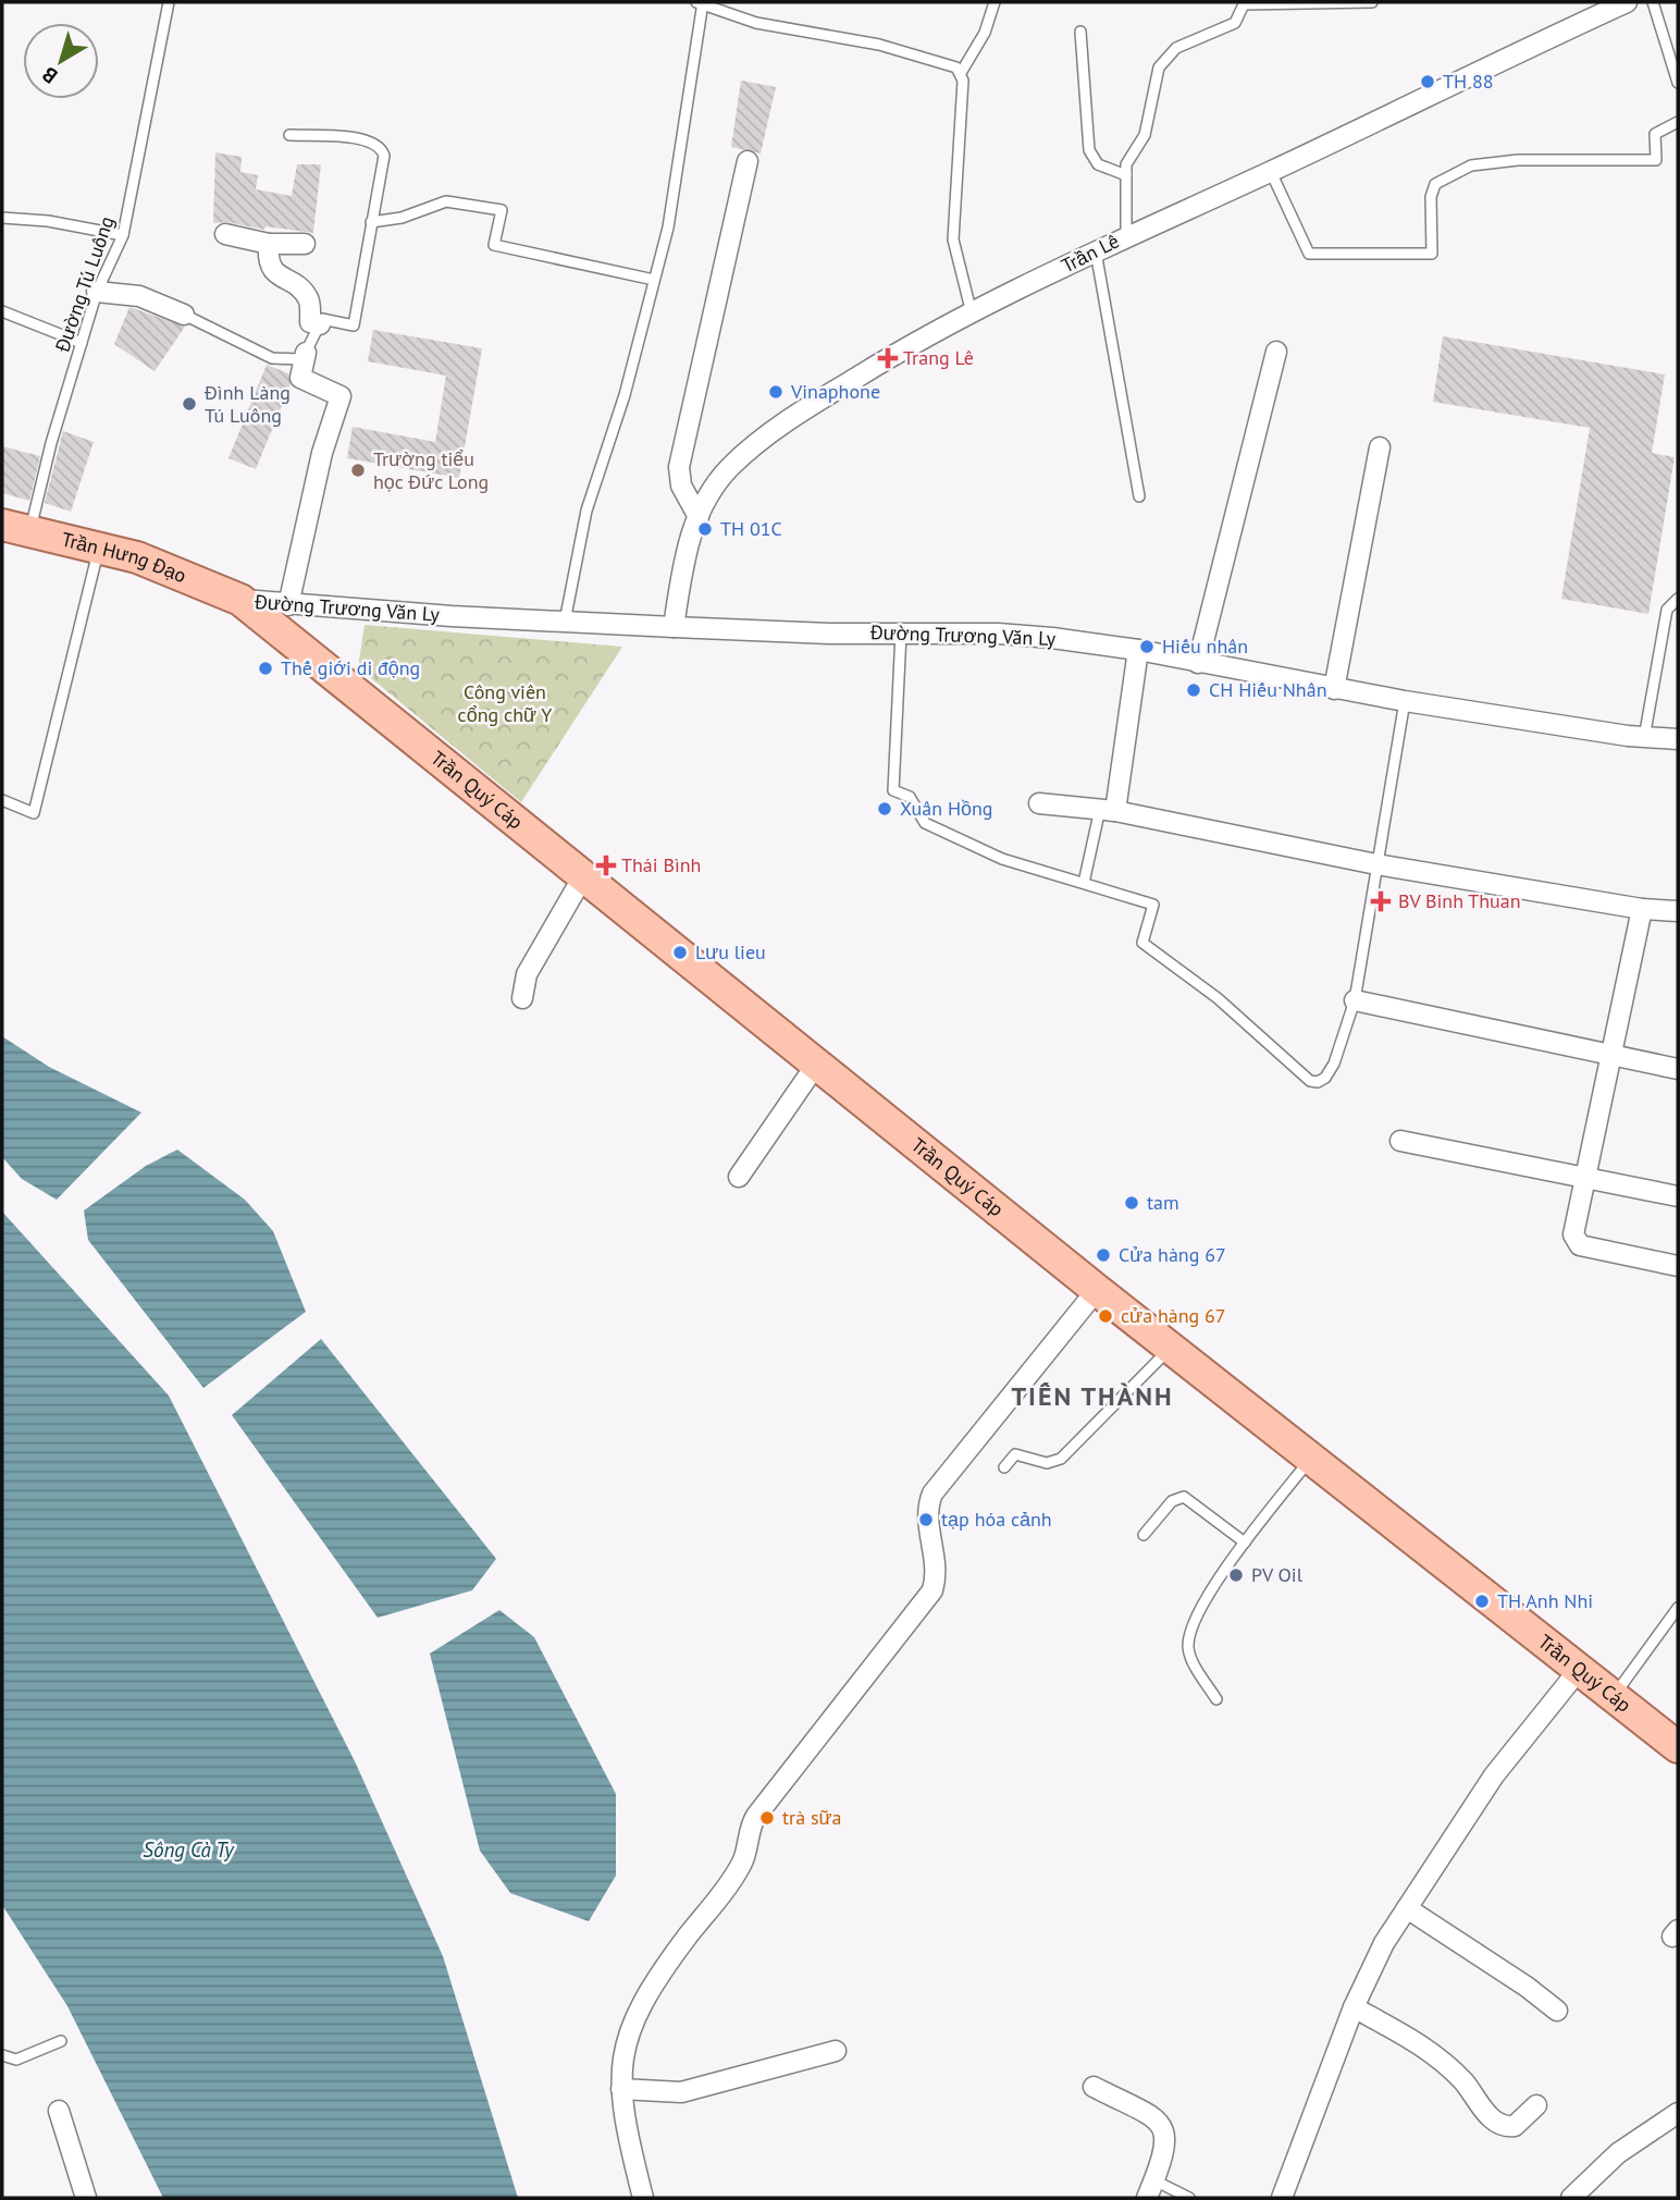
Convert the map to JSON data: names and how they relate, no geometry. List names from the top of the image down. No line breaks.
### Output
{"streets":{"main road":["Trần Hưng Đạo","Trần Quý Cáp"],"street":["Trần Lê","Đường Trương Văn Ly"],"lane":["Đường Tú Luông"]},"crossings":[["Trần Lê","Đường Trương Văn Ly"],["Đường Tú Luông","Trần Hưng Đạo"],["Trần Hưng Đạo","Đường Trương Văn Ly"],["Trần Hưng Đạo","Trần Quý Cáp"],["Đường Trương Văn Ly","Trần Quý Cáp"]],"districts":["TIẾN THÀNH"],"water":["Sông Cà Ty"],"parks":["Công viên cổng chữ Y"],"places":{"other":["TH 88","Vinaphone","Đình Làng Tú Luông","Trường tiểu học Đức Long","TH 01C","Hiếu nhân","Thế giới di động","CH Hiếu Nhân","Xuân Hồng","Lưu lieu","tam","Cửa hàng 67","cửa hàng 67","tạp hóa cảnh","PV Oil","TH Anh Nhi","trà sữa"],"health":["Trang Lê","Thái Bình","BV Binh Thuan"]},"north":"bottom left"}
